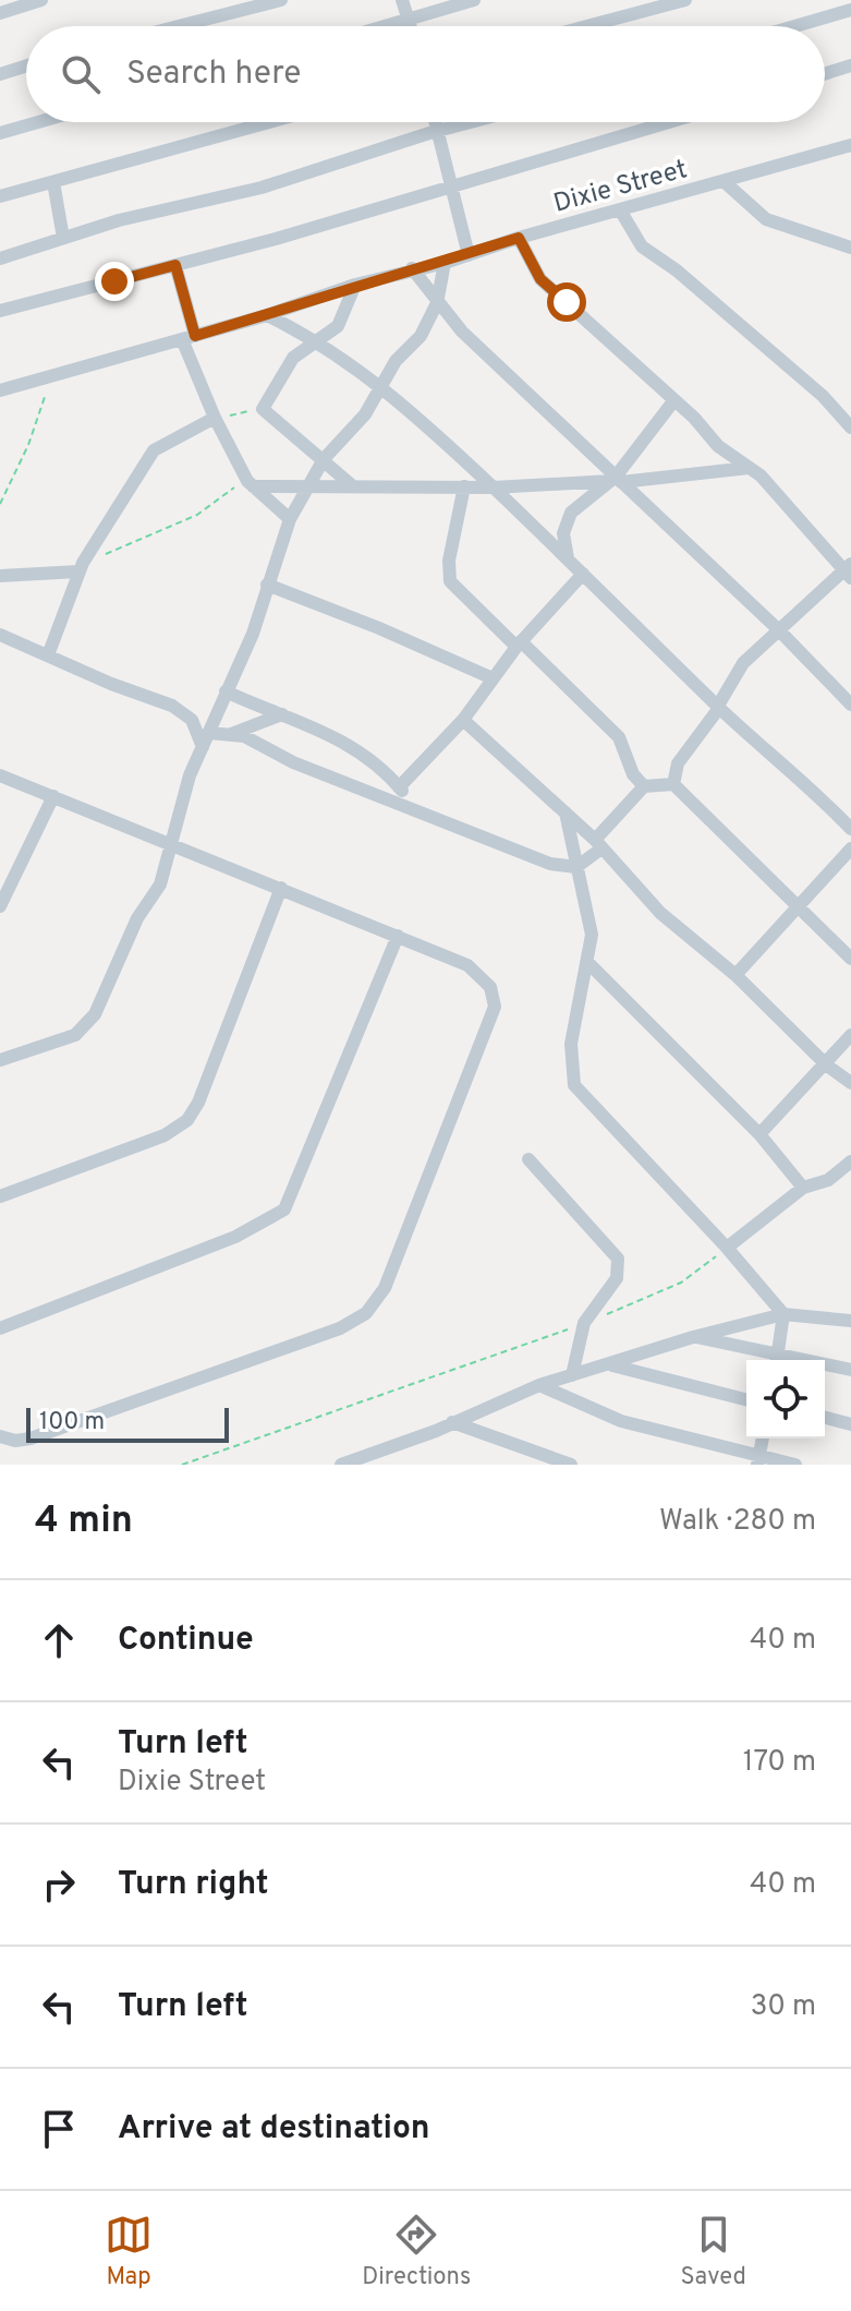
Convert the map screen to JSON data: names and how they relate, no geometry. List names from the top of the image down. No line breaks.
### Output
{"streets":{"street":["Dixie Street"]},"scale_bar":"100 m","page":{"search":"Search here","scale":"100 m","heading":["4 min","Walk · 280 m"],"list":[["Continue","40 m"],["Turn left","Dixie Street","170 m"],["Turn right","40 m"],["Turn left","30 m"],"Arrive at destination"],"nav":["Map","Directions","Saved"]}}
